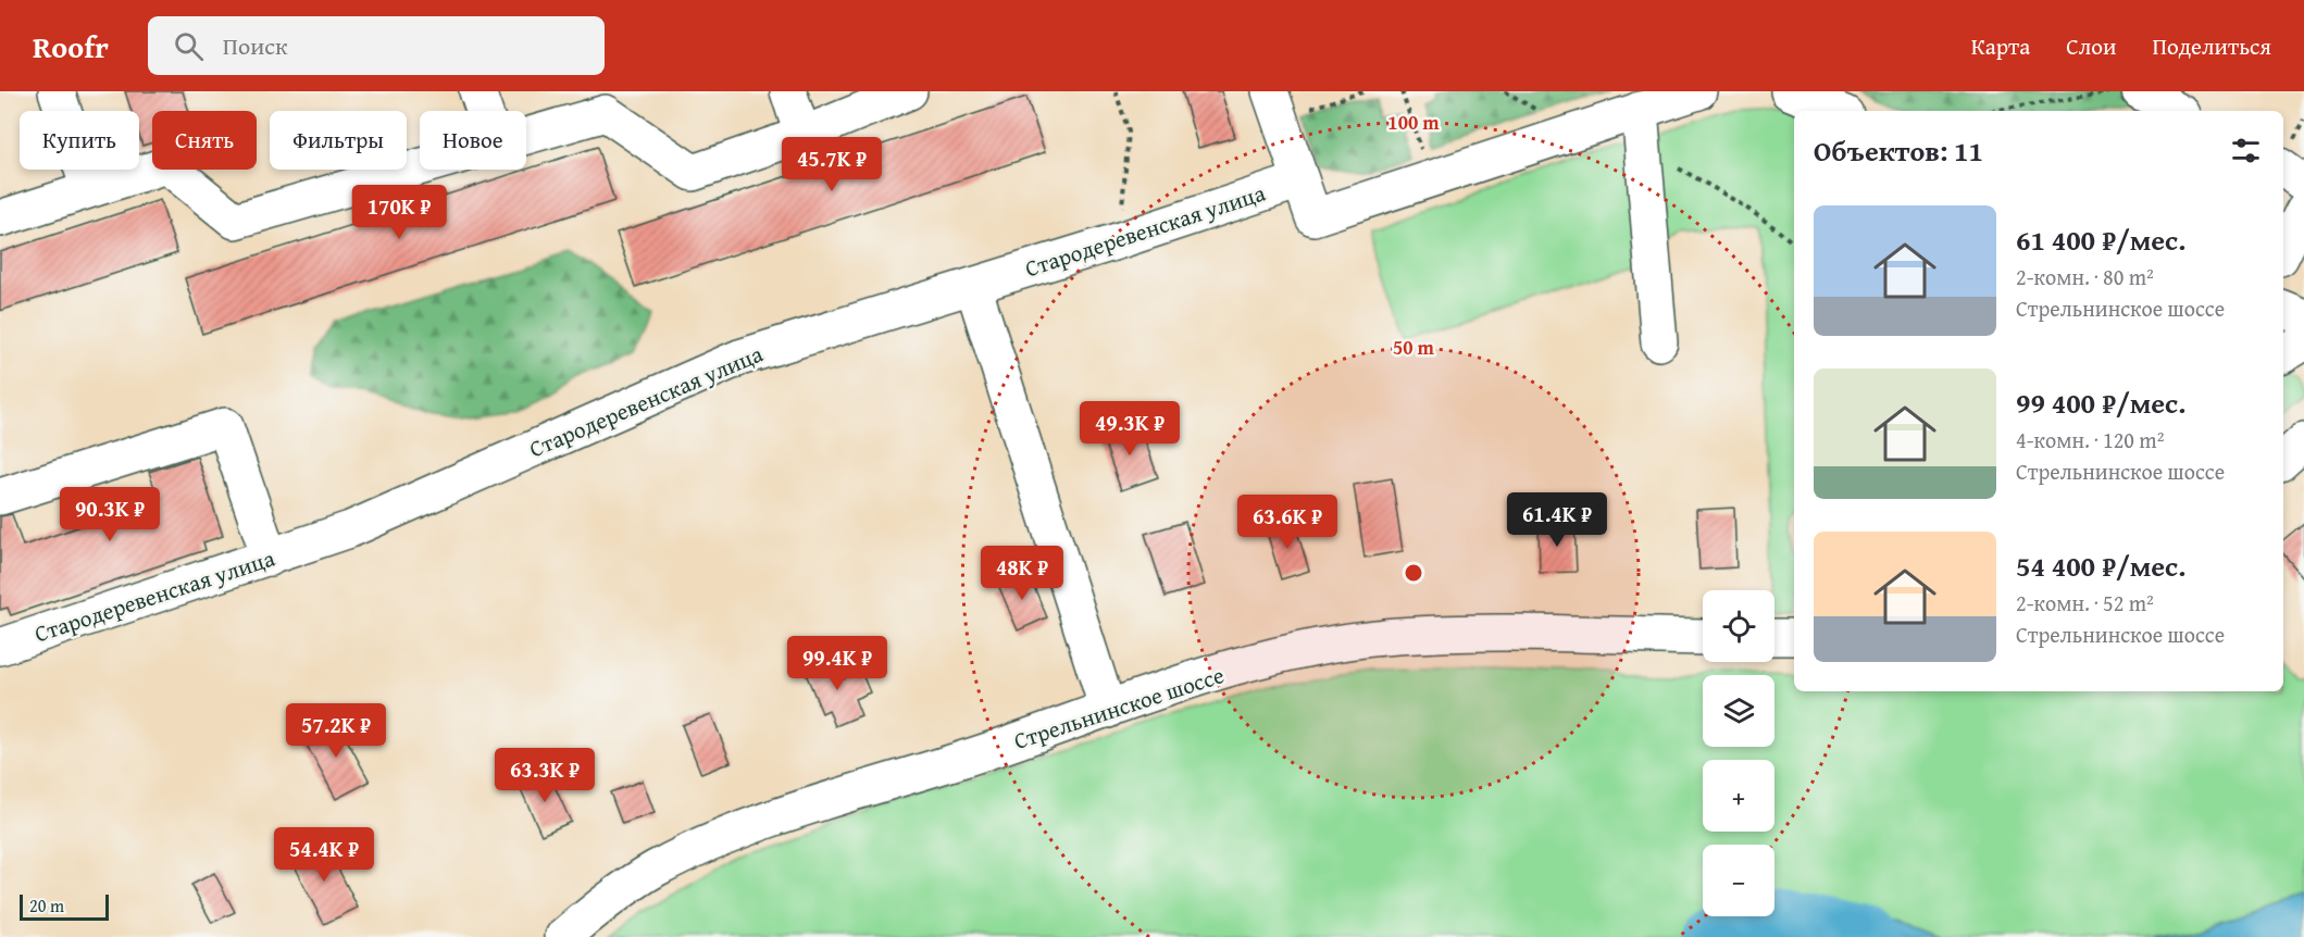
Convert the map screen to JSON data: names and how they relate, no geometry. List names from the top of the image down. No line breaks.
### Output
{"streets":{"street":["Стародеревенская улица","Стрельнинское шоссе"]},"scale_bar":"20 m","page":{"header":"Roofr","search":"Поиск","nav":["Карта","Слои","Поделиться"],"chip":["Купить","Снять","Фильтры","Новое"],"heading":"Объектов: 11","price":["45.7K ₽","170K ₽","49.3K ₽","90.3K ₽","61.4K ₽","63.6K ₽","48K ₽","99.4K ₽","57.2K ₽","63.3K ₽","54.4K ₽"],"list":[{"name":"61 400 ₽/мес.","note":"2-комн. · 80 m² · Стрельнинское шоссе"},{"name":"99 400 ₽/мес.","note":"4-комн. · 120 m² · Стрельнинское шоссе"},{"name":"54 400 ₽/мес.","note":"2-комн. · 52 m² · Стрельнинское шоссе"}],"map_buttons":["+","−"],"scale":"20 m"},"rings":["100 m","50 m"]}
